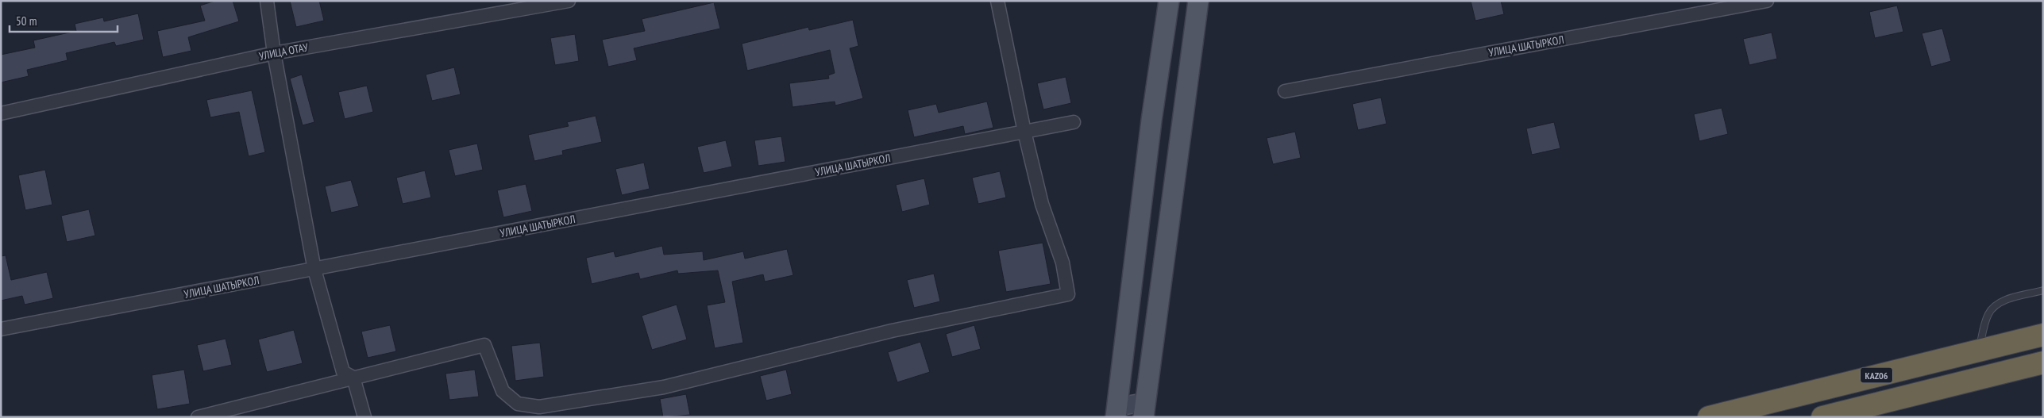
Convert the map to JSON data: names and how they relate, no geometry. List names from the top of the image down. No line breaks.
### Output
{"streets":{"highway":["KАZ06"],"street":["УЛИЦА ШАТЫРКОЛ","УЛИЦА ОТАУ"]},"scale_bar":"50 m"}
